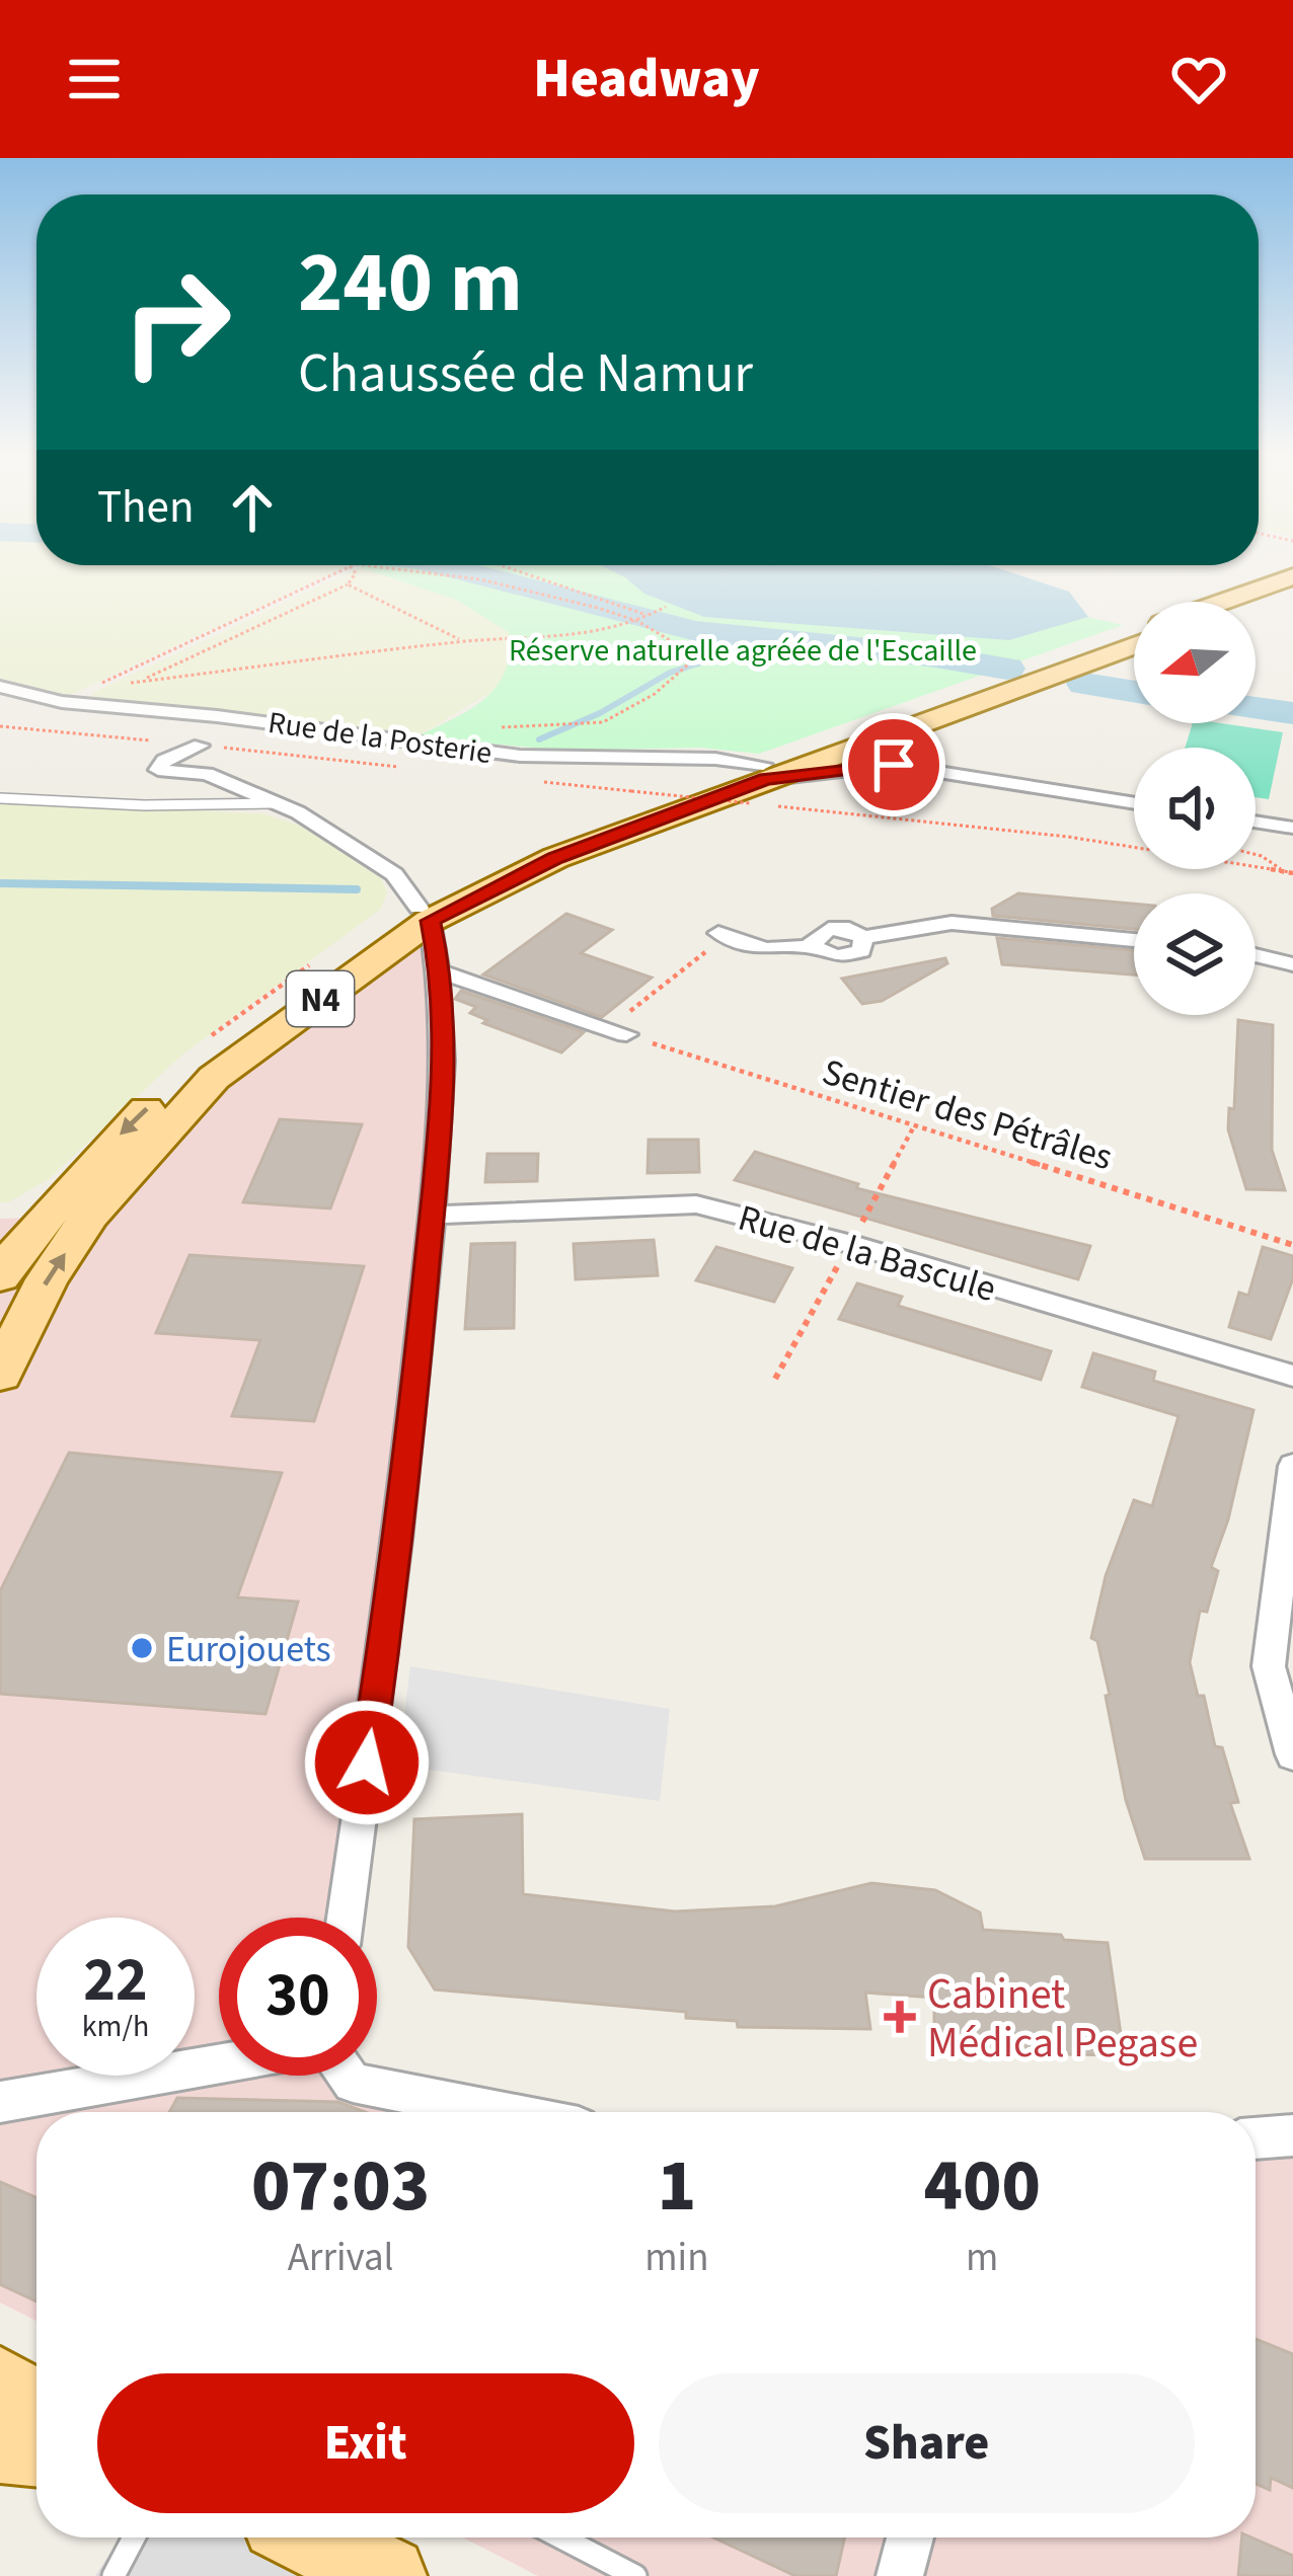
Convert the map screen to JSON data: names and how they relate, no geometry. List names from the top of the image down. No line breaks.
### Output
{"streets":{"main road":["N4"],"street":["Rue de la Posterie","Rue de la Bascule"],"path":["Sentier des Pétrâles"]},"crossings":[["Rue de la Posterie","N4"]],"parks":["Réserve naturelle agréée de l'Escaille"],"places":{"other":["Eurojouets"],"health":["Cabinet Médical Pegase"]},"north":"left","page":{"header":"Headway","turn":["240 m","Chaussée de Namur"],"then":"Then","speed":"22 km/h","limit":"30","eta":["07:03","Arrival","1","min","400","m"],"buttons":["Exit","Share"]}}
